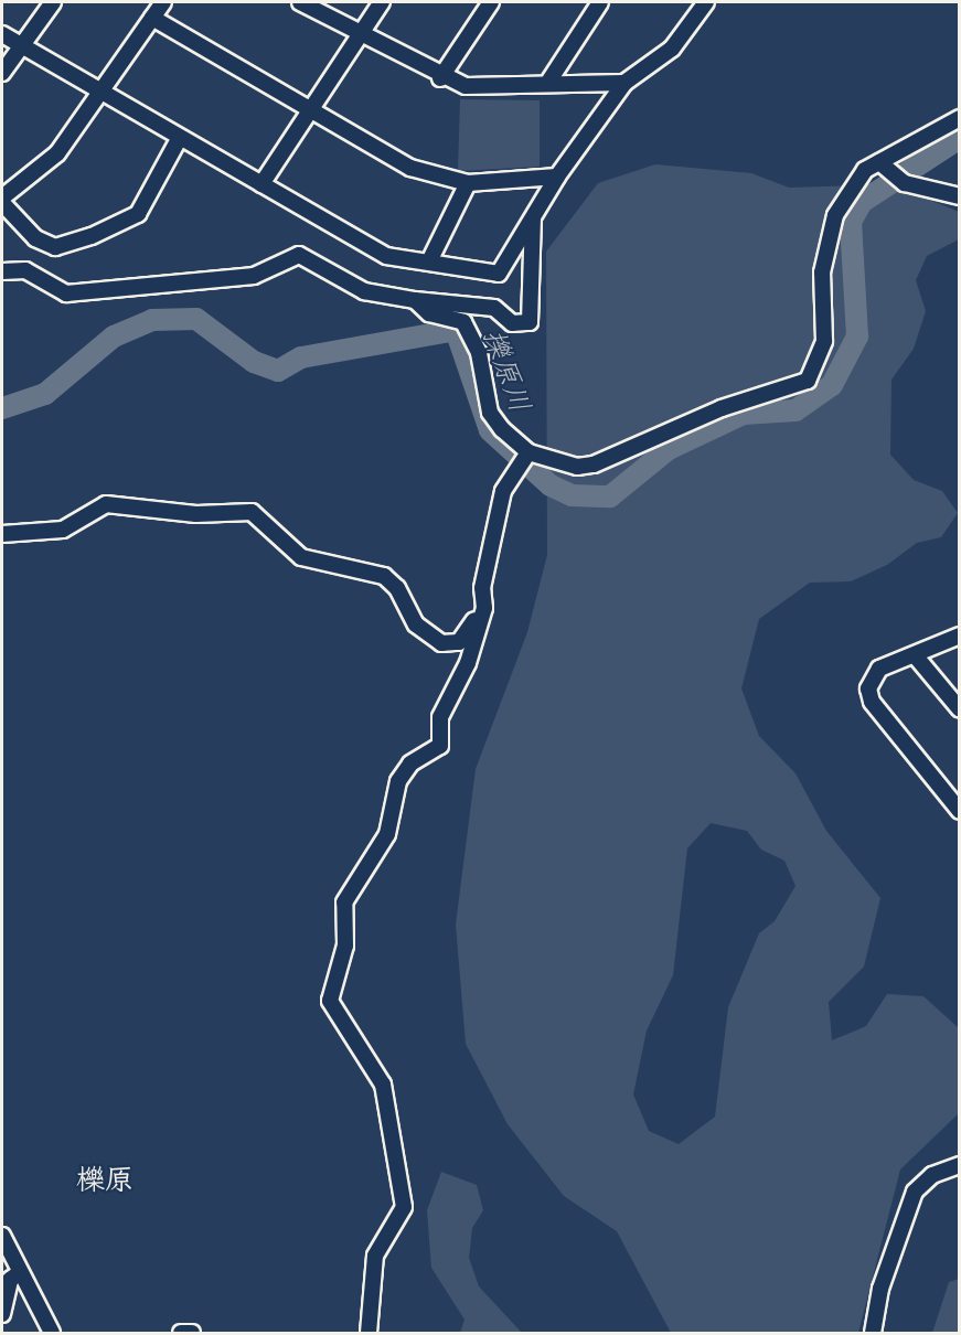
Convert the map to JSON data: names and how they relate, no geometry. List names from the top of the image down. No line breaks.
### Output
{"districts":["櫟原"],"water":["擽原川"]}
